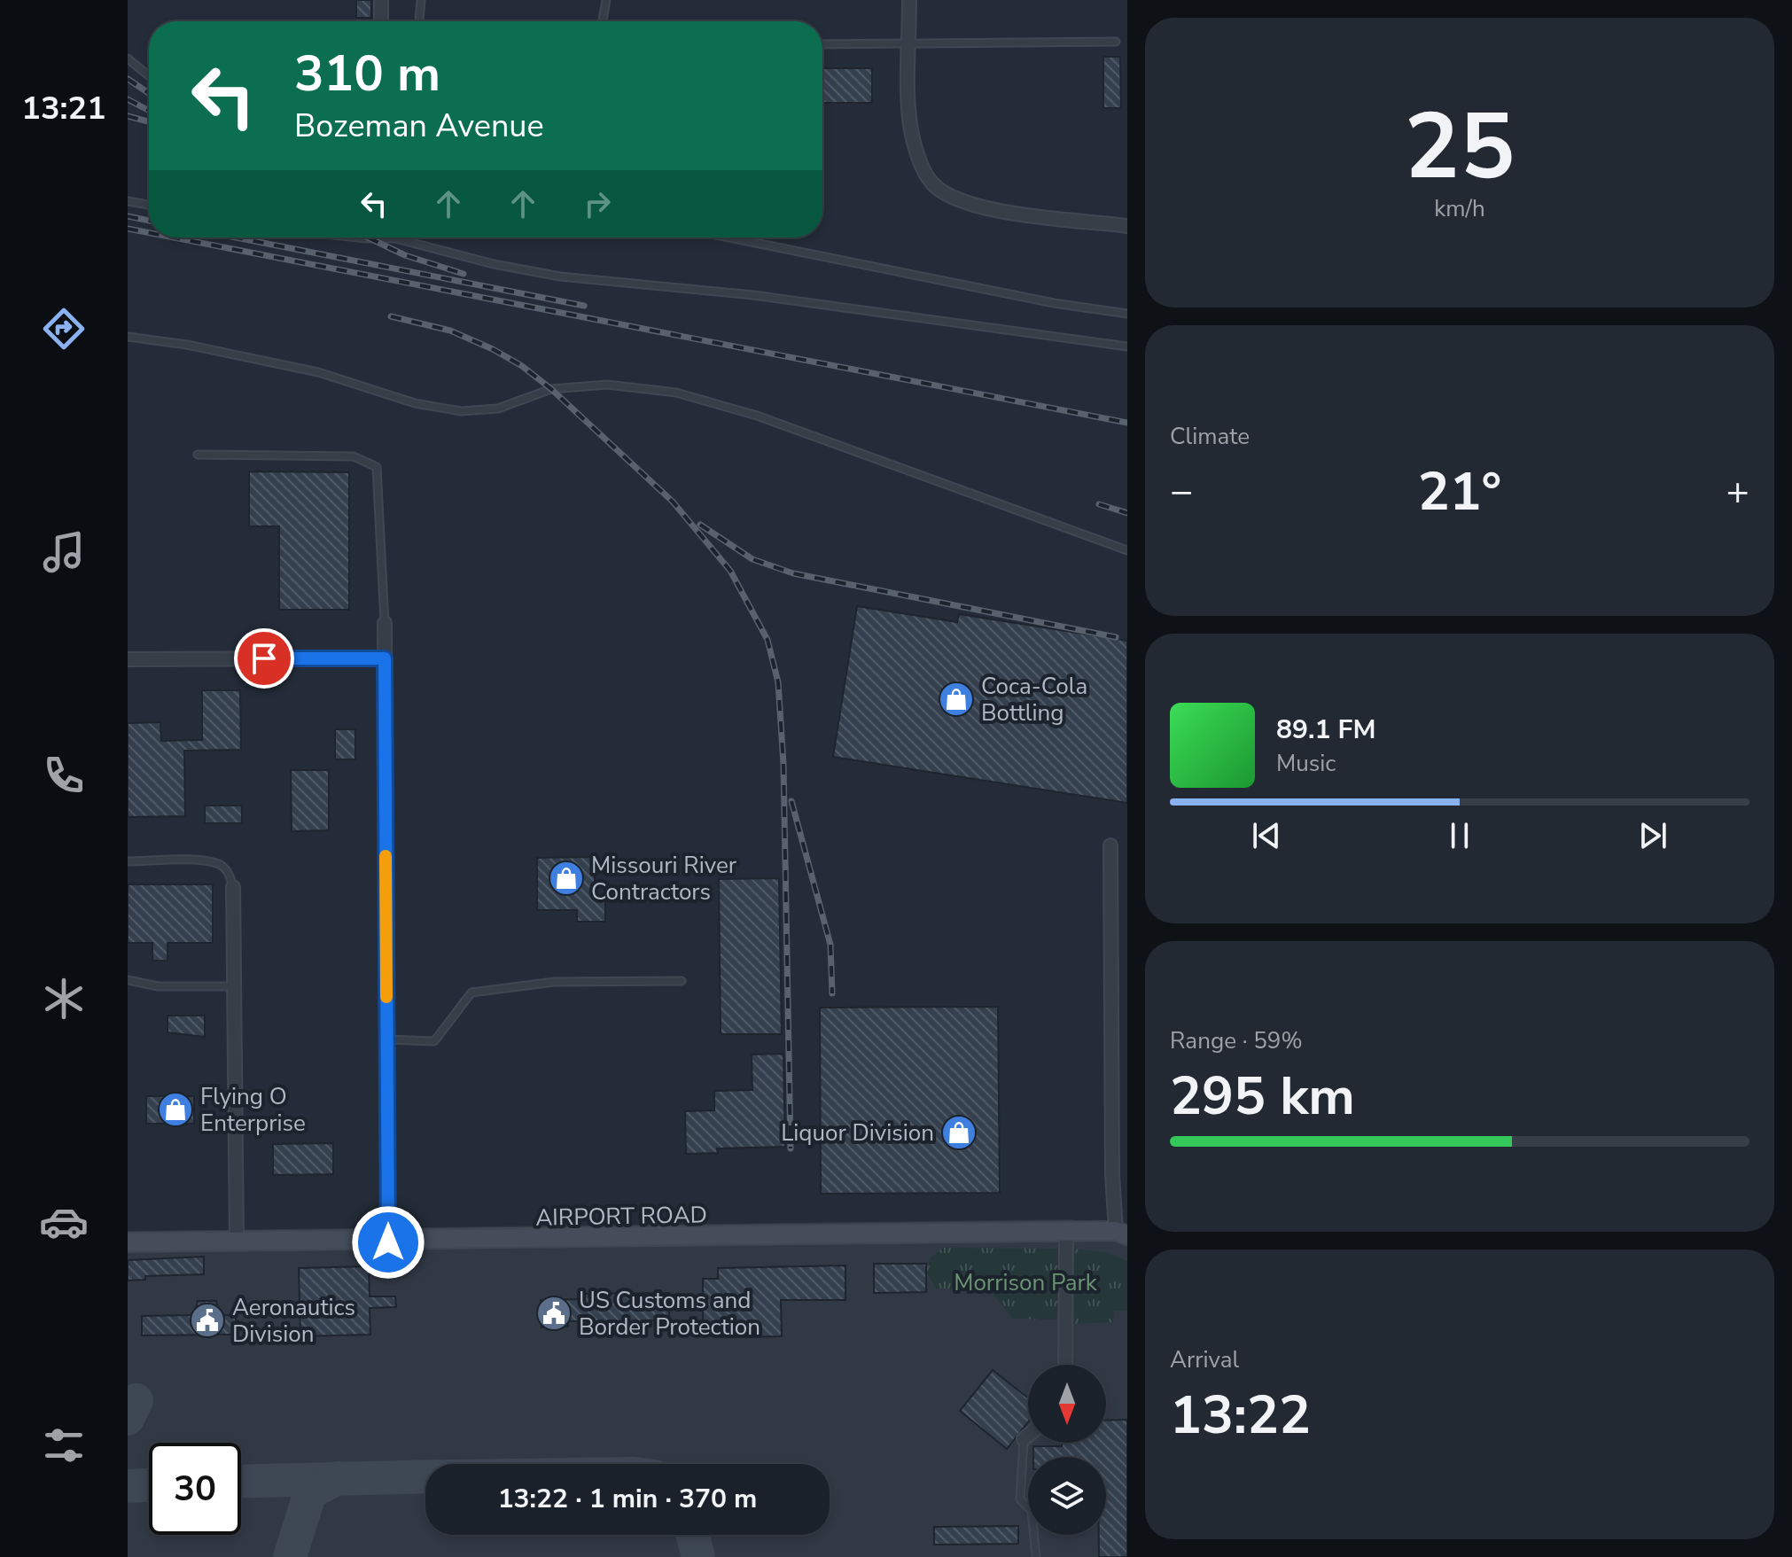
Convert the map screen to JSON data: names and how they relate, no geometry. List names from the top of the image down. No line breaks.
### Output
{"streets":{"street":["AIRPORT ROAD"]},"parks":["Morrison Park"],"places":{"shop":["Coca-Cola Bottling","Missouri River Contractors","Flying O Enterprise","Liquor Division"],"public building":["US Customs and Border Protection","Aeronautics Division"]},"north":"bottom","page":{"tabs":"13:21","tile":[["25","km/h"],"Climate",["Range · 59%","295 km"],["Arrival","13:22"]],"turn":["310 m","Bozeman Avenue"],"heat":["−","21°","+"],"song":["89.1 FM","Music"],"limit":"30","trip":"13:22 · 1 min · 370 m"}}
